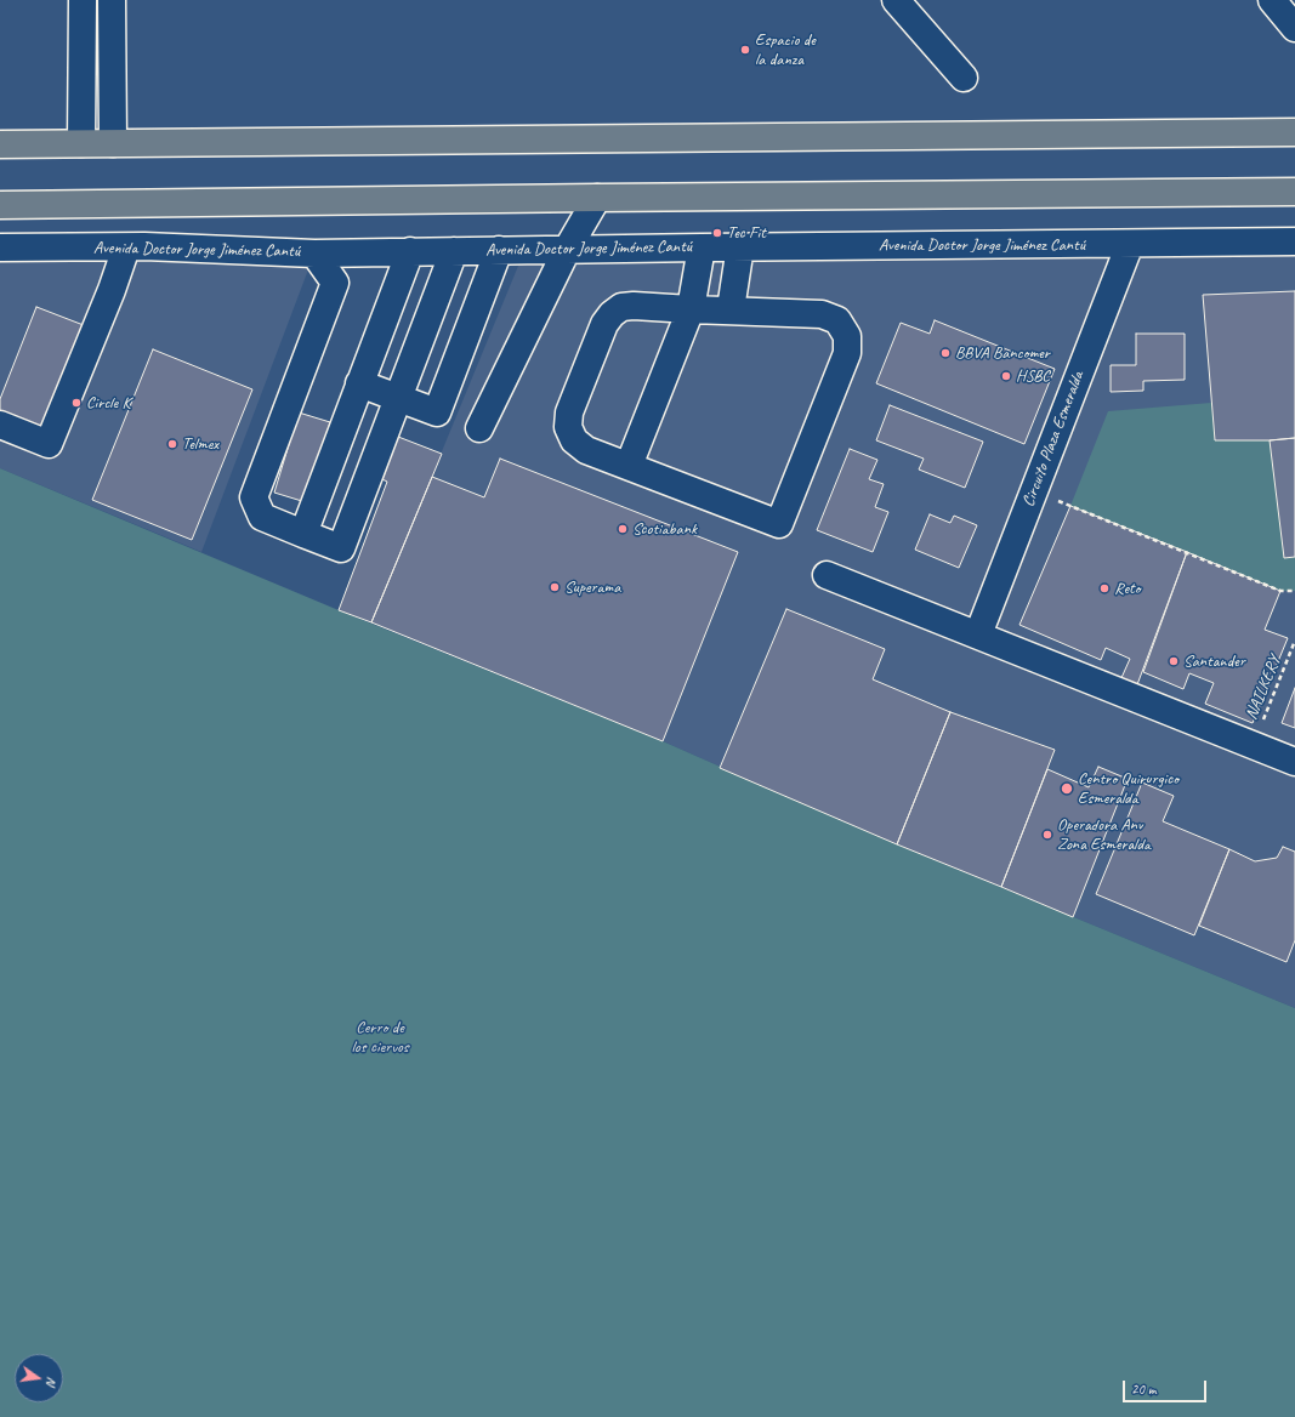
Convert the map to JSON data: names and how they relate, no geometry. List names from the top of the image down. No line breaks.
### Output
{"streets":{"street":["Avenida Doctor Jorge Jiménez Cantú","Circuito Plaza Esmeralda"],"path":["NAILKERY"]},"crossings":[["Avenida Doctor Jorge Jiménez Cantú","Circuito Plaza Esmeralda"]],"parks":["Cerro de los ciervos"],"places":["Espacio de la danza","Tec Fit","BBVA Bancomer","HSBC","Circle K","Telmex","Scotiabank","Superama","Reto","Santander","Centro Quirurgico Esmeralda","Operadora Anv Zona Esmeralda"],"scale_bar":"20 m","north":"right"}
